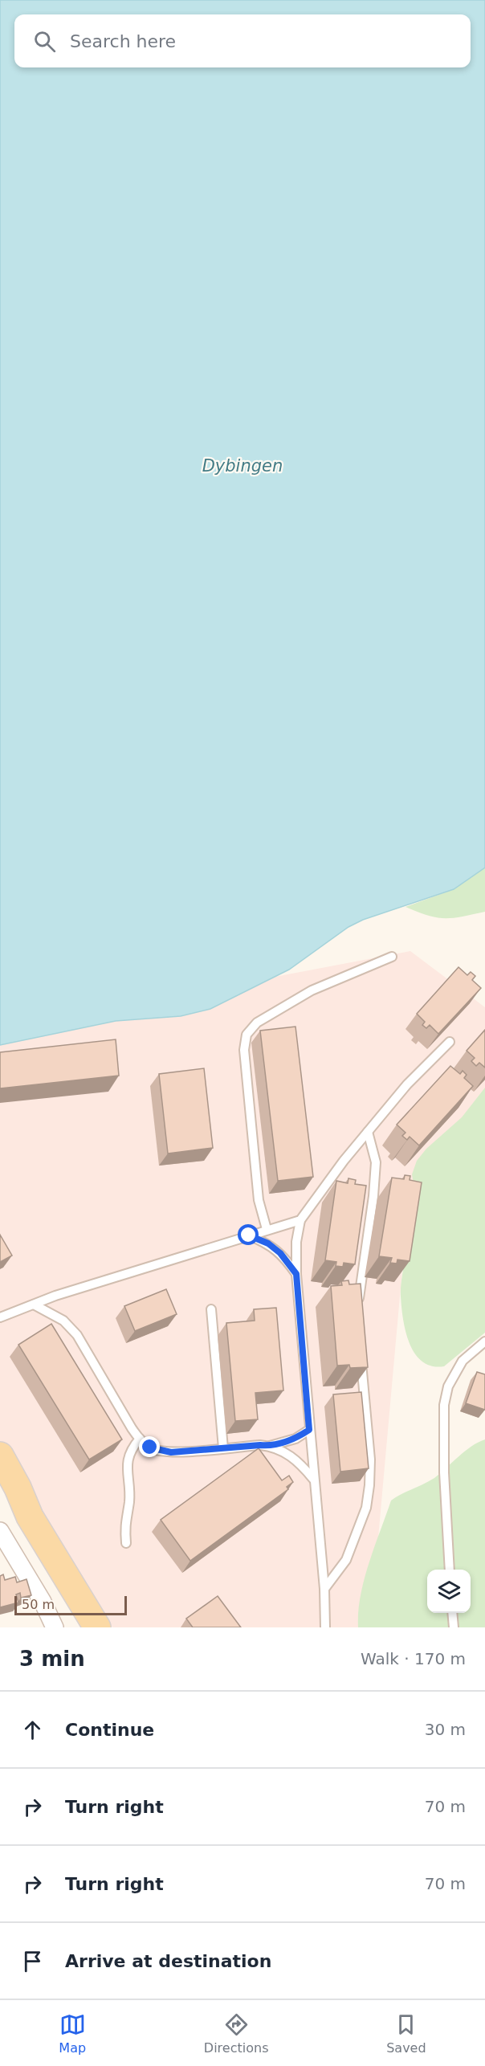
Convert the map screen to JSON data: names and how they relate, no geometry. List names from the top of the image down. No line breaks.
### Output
{"water":["Dybingen"],"scale_bar":"50 m","page":{"search":"Search here","scale":"50 m","heading":["3 min","Walk · 170 m"],"list":[["Continue","30 m"],["Turn right","70 m"],["Turn right","70 m"],"Arrive at destination"],"nav":["Map","Directions","Saved"]}}
